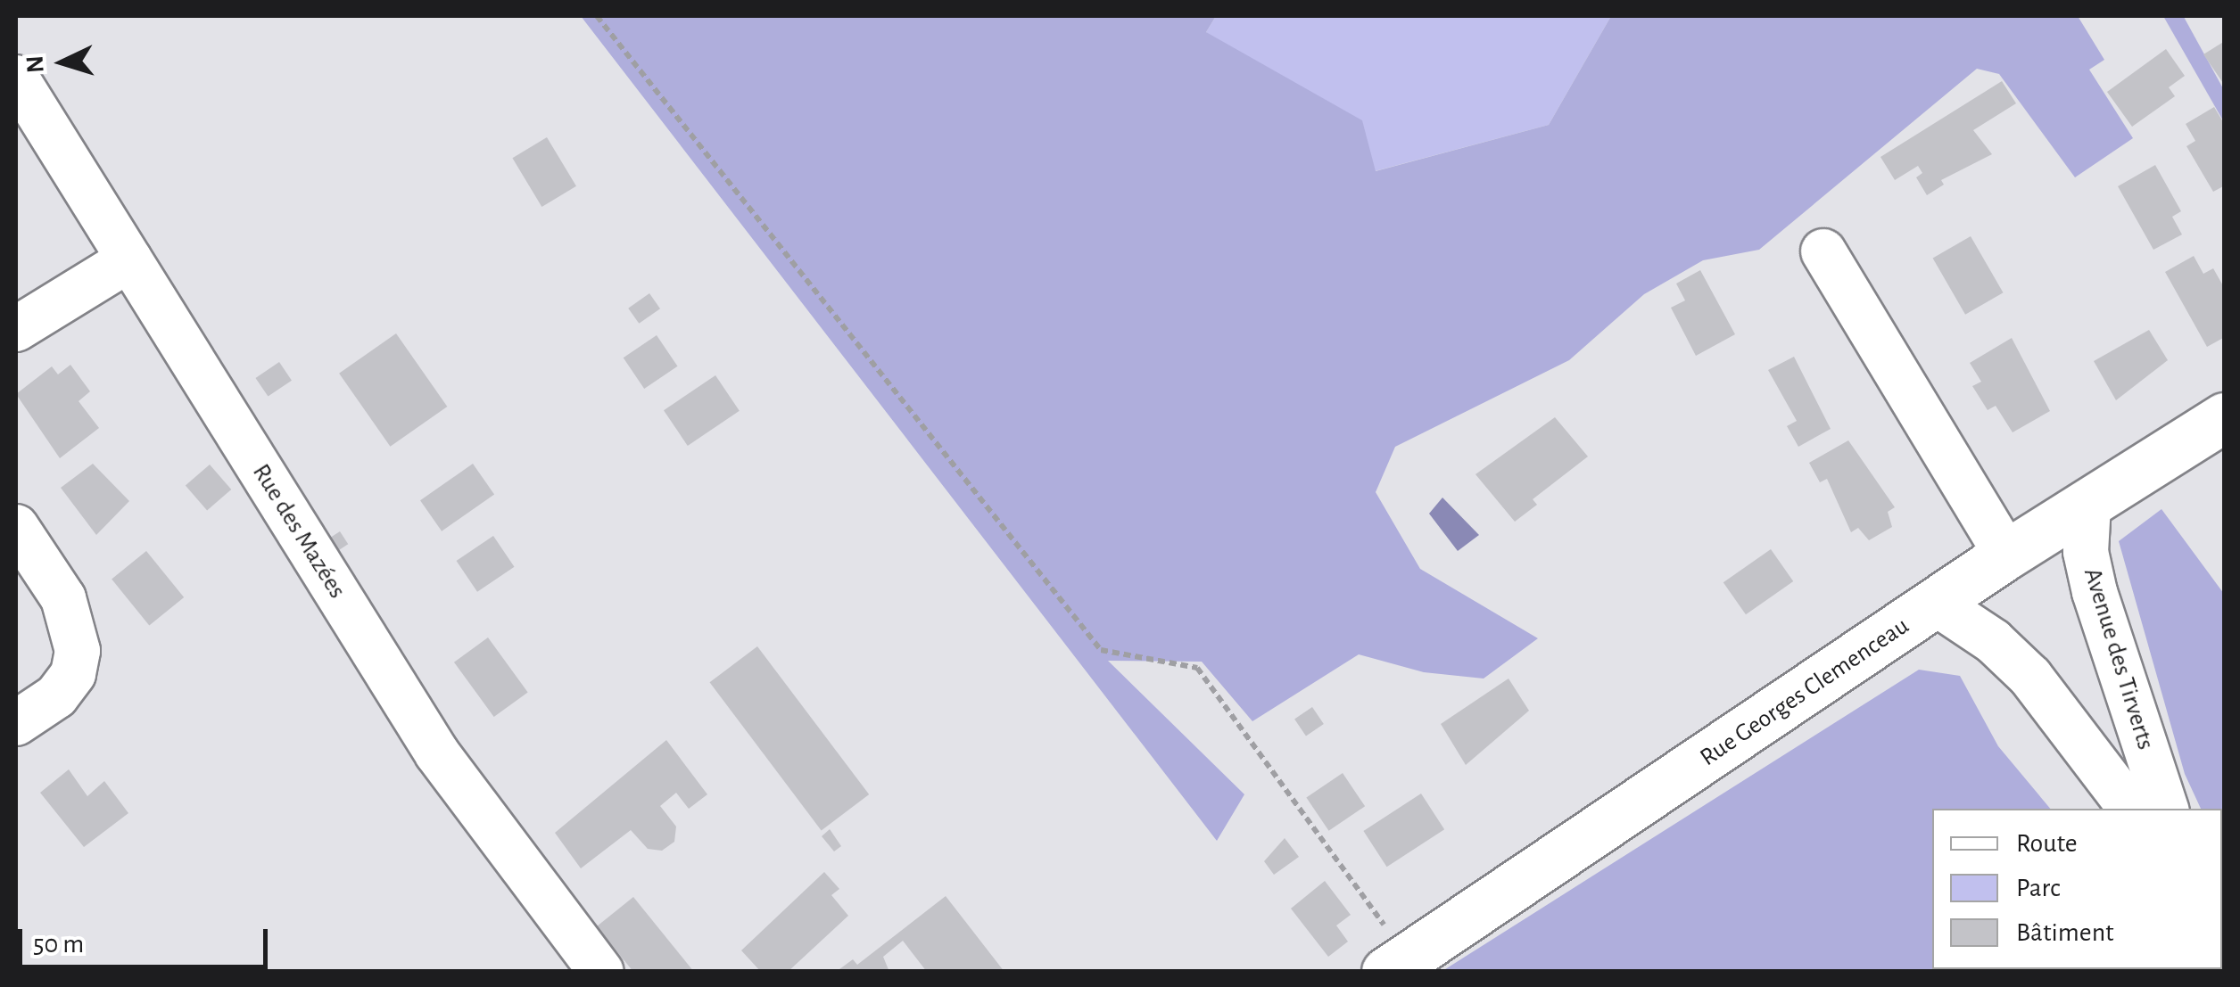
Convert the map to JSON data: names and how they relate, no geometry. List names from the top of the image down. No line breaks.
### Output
{"streets":{"main road":["Rue Georges Clemenceau"],"street":["Rue des Mazées","Avenue des Tirverts"]},"crossings":[["Avenue des Tirverts","Rue Georges Clemenceau"]],"legend":["Route","Parc","Bâtiment"],"scale_bar":"50 m","north":"left"}
